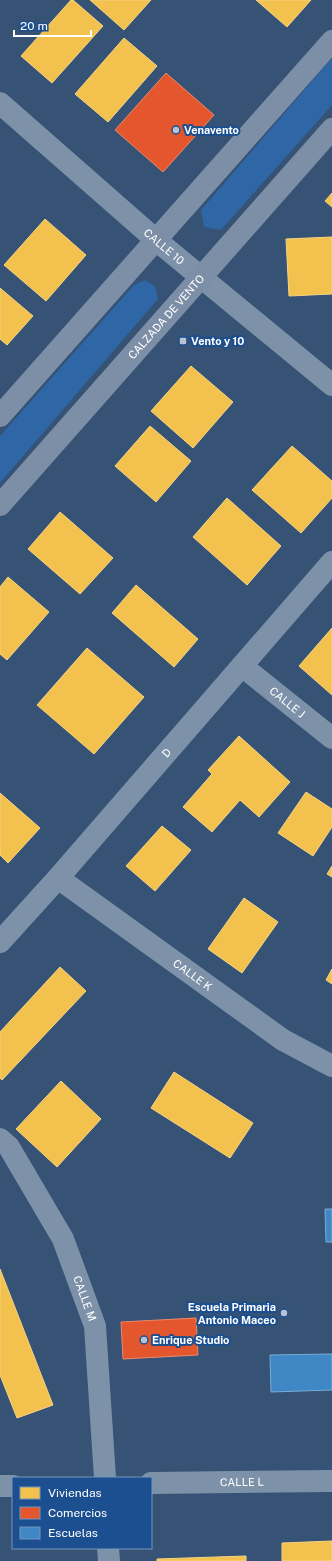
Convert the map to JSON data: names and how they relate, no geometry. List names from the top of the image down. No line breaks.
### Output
{"streets":{"main road":["CALZADA DE VENTO"],"street":["CALLE 10","CALLE J","D","CALLE K","CALLE M","CALLE L"]},"crossings":[["CALLE 10","CALZADA DE VENTO"],["CALLE J","D"],["D","CALLE K"]],"places":{"other":["Venavento","Escuela Primaria Antonio Maceo","Enrique Studio"],"transit":["Vento y 10"]},"legend":["Viviendas","Comercios","Escuelas"],"scale_bar":"20 m"}
